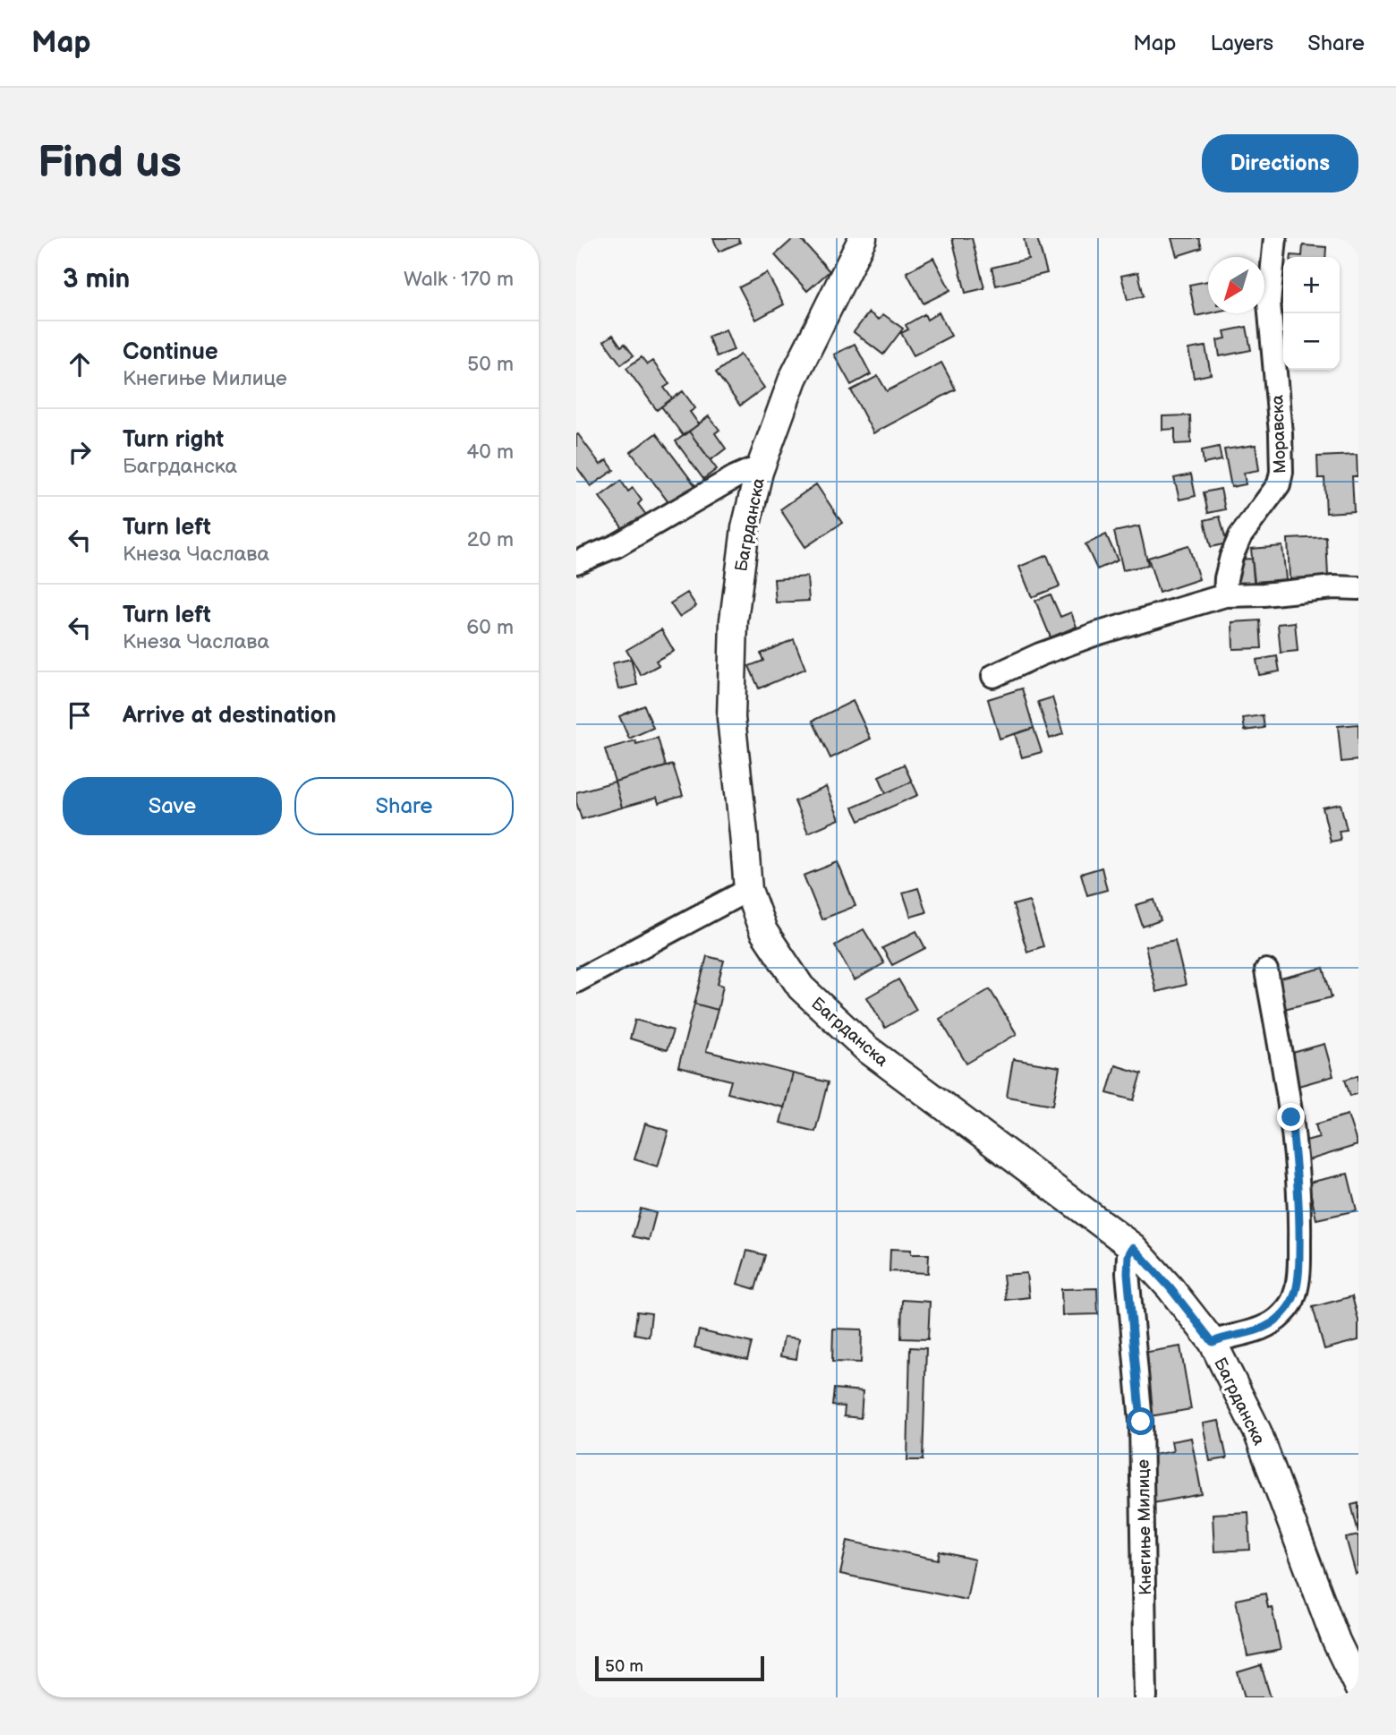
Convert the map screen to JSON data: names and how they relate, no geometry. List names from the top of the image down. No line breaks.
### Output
{"streets":{"street":["Моравска","Багрданска","Кнегиње Милице"]},"crossings":[["Багрданска","Кнегиње Милице"]],"scale_bar":"50 m","north":"bottom left","page":{"header":"Map","nav":["Map","Layers","Share"],"buttons":["Directions",["Save","Share"]],"title":"Find us","heading":["3 min","Walk · 170 m"],"map_buttons":["+","−"],"list":[["Continue","Кнегиње Милице","50 m"],["Turn right","Багрданска","40 m"],["Turn left","Кнеза Часлава","20 m"],["Turn left","Кнеза Часлава","60 m"],"Arrive at destination"],"scale":"50 m"}}
